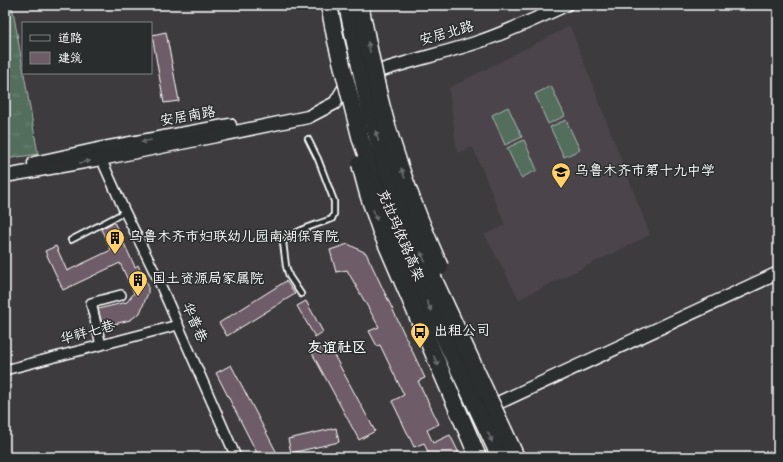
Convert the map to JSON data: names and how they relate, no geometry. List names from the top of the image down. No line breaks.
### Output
{"streets":{"highway":["克拉玛依路高架"],"street":["安居北路","安居南路","华普巷","华祥七巷"]},"crossings":[["安居北路","安居南路"],["安居南路","华普巷"],["华普巷","华祥七巷"]],"districts":["友谊社区"],"places":{"school or university":["乌鲁木齐市第十九中学"],"building":["乌鲁木齐市妇联幼儿园南湖保育院","国土资源局家属院"],"bus stop":["出租公司"]},"legend":["道路","建筑"]}
